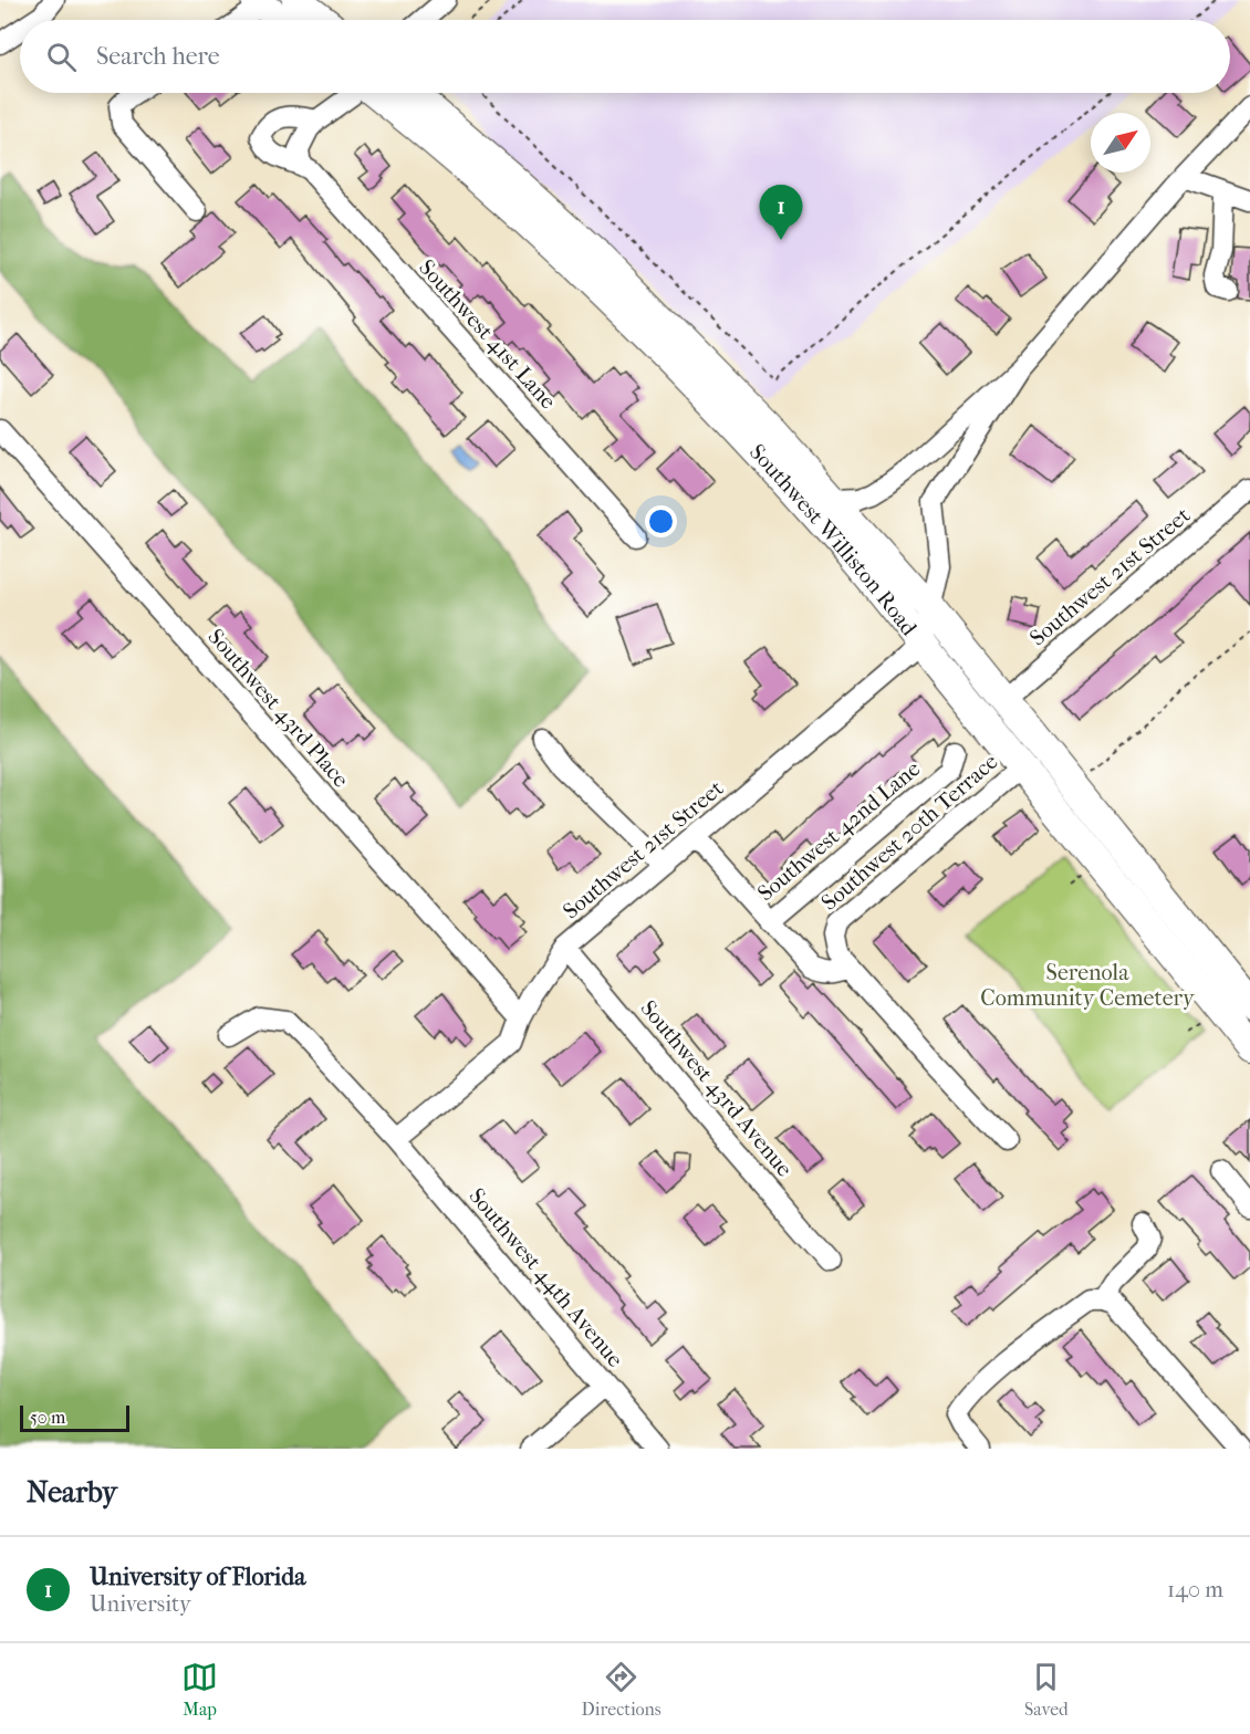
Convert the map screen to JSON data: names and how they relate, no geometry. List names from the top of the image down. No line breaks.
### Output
{"streets":{"highway":["Southwest Williston Road"],"street":["Southwest 41st Lane","Southwest 21st Street","Southwest 43rd Place","Southwest 42nd Lane","Southwest 20th Terrace","Southwest 43rd Avenue","Southwest 44th Avenue"]},"crossings":[["Southwest Williston Road","Southwest 21st Street"],["Southwest Williston Road","Southwest 20th Terrace"],["Southwest 21st Street","Southwest 43rd Place"],["Southwest 21st Street","Southwest 42nd Lane"],["Southwest 21st Street","Southwest 43rd Avenue"],["Southwest 21st Street","Southwest 44th Avenue"]],"parks":["Serenola Community Cemetery"],"scale_bar":"50 m","north":"top right","page":{"search":"Search here","pins":"1","scale":"50 m","heading":"Nearby","list":[{"mark":"1","name":"University of Florida","note":"University","value":"140 m"}],"nav":["Map","Directions","Saved"]}}
